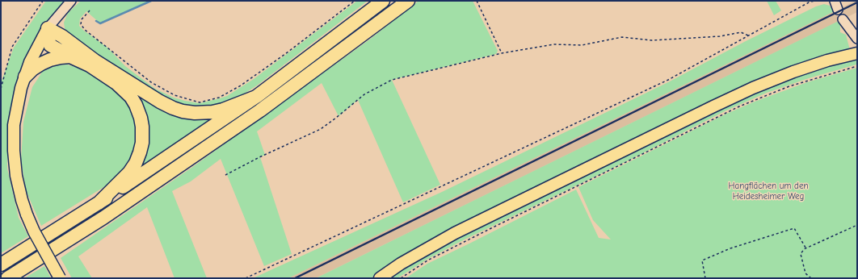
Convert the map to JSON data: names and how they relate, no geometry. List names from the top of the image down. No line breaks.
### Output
{"parks":["Hangflächen um den Heidesheimer Weg"]}
